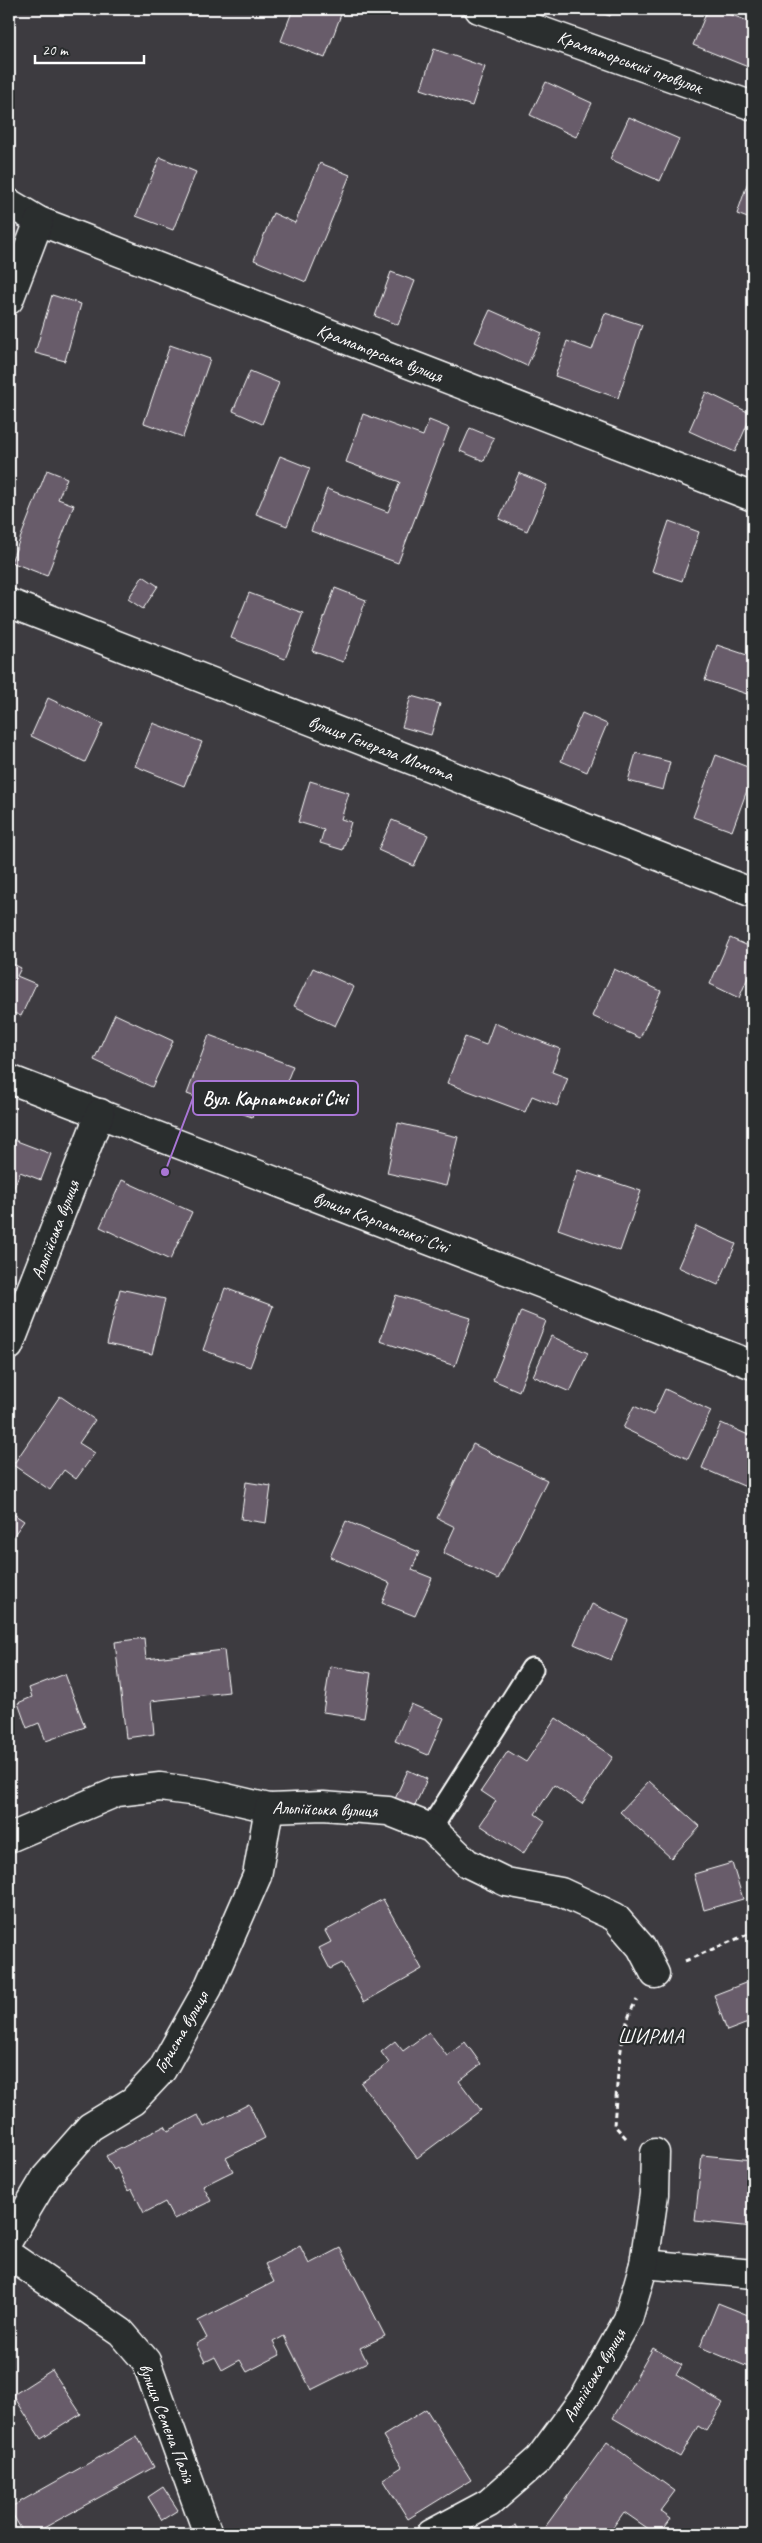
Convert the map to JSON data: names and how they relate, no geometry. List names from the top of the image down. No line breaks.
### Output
{"streets":{"street":["Краматорський провулок","Краматорська вулиця","вулиця Генерала Момота","вулиця Карпатської Січі","Альпійська вулиця","Гориста вулиця","вулиця Семена Палія"]},"crossings":[["вулиця Карпатської Січі","Альпійська вулиця"],["Альпійська вулиця","Гориста вулиця"]],"districts":["ШИРМА"],"places":["Вул. Карпатської Січі"],"scale_bar":"20 m"}
